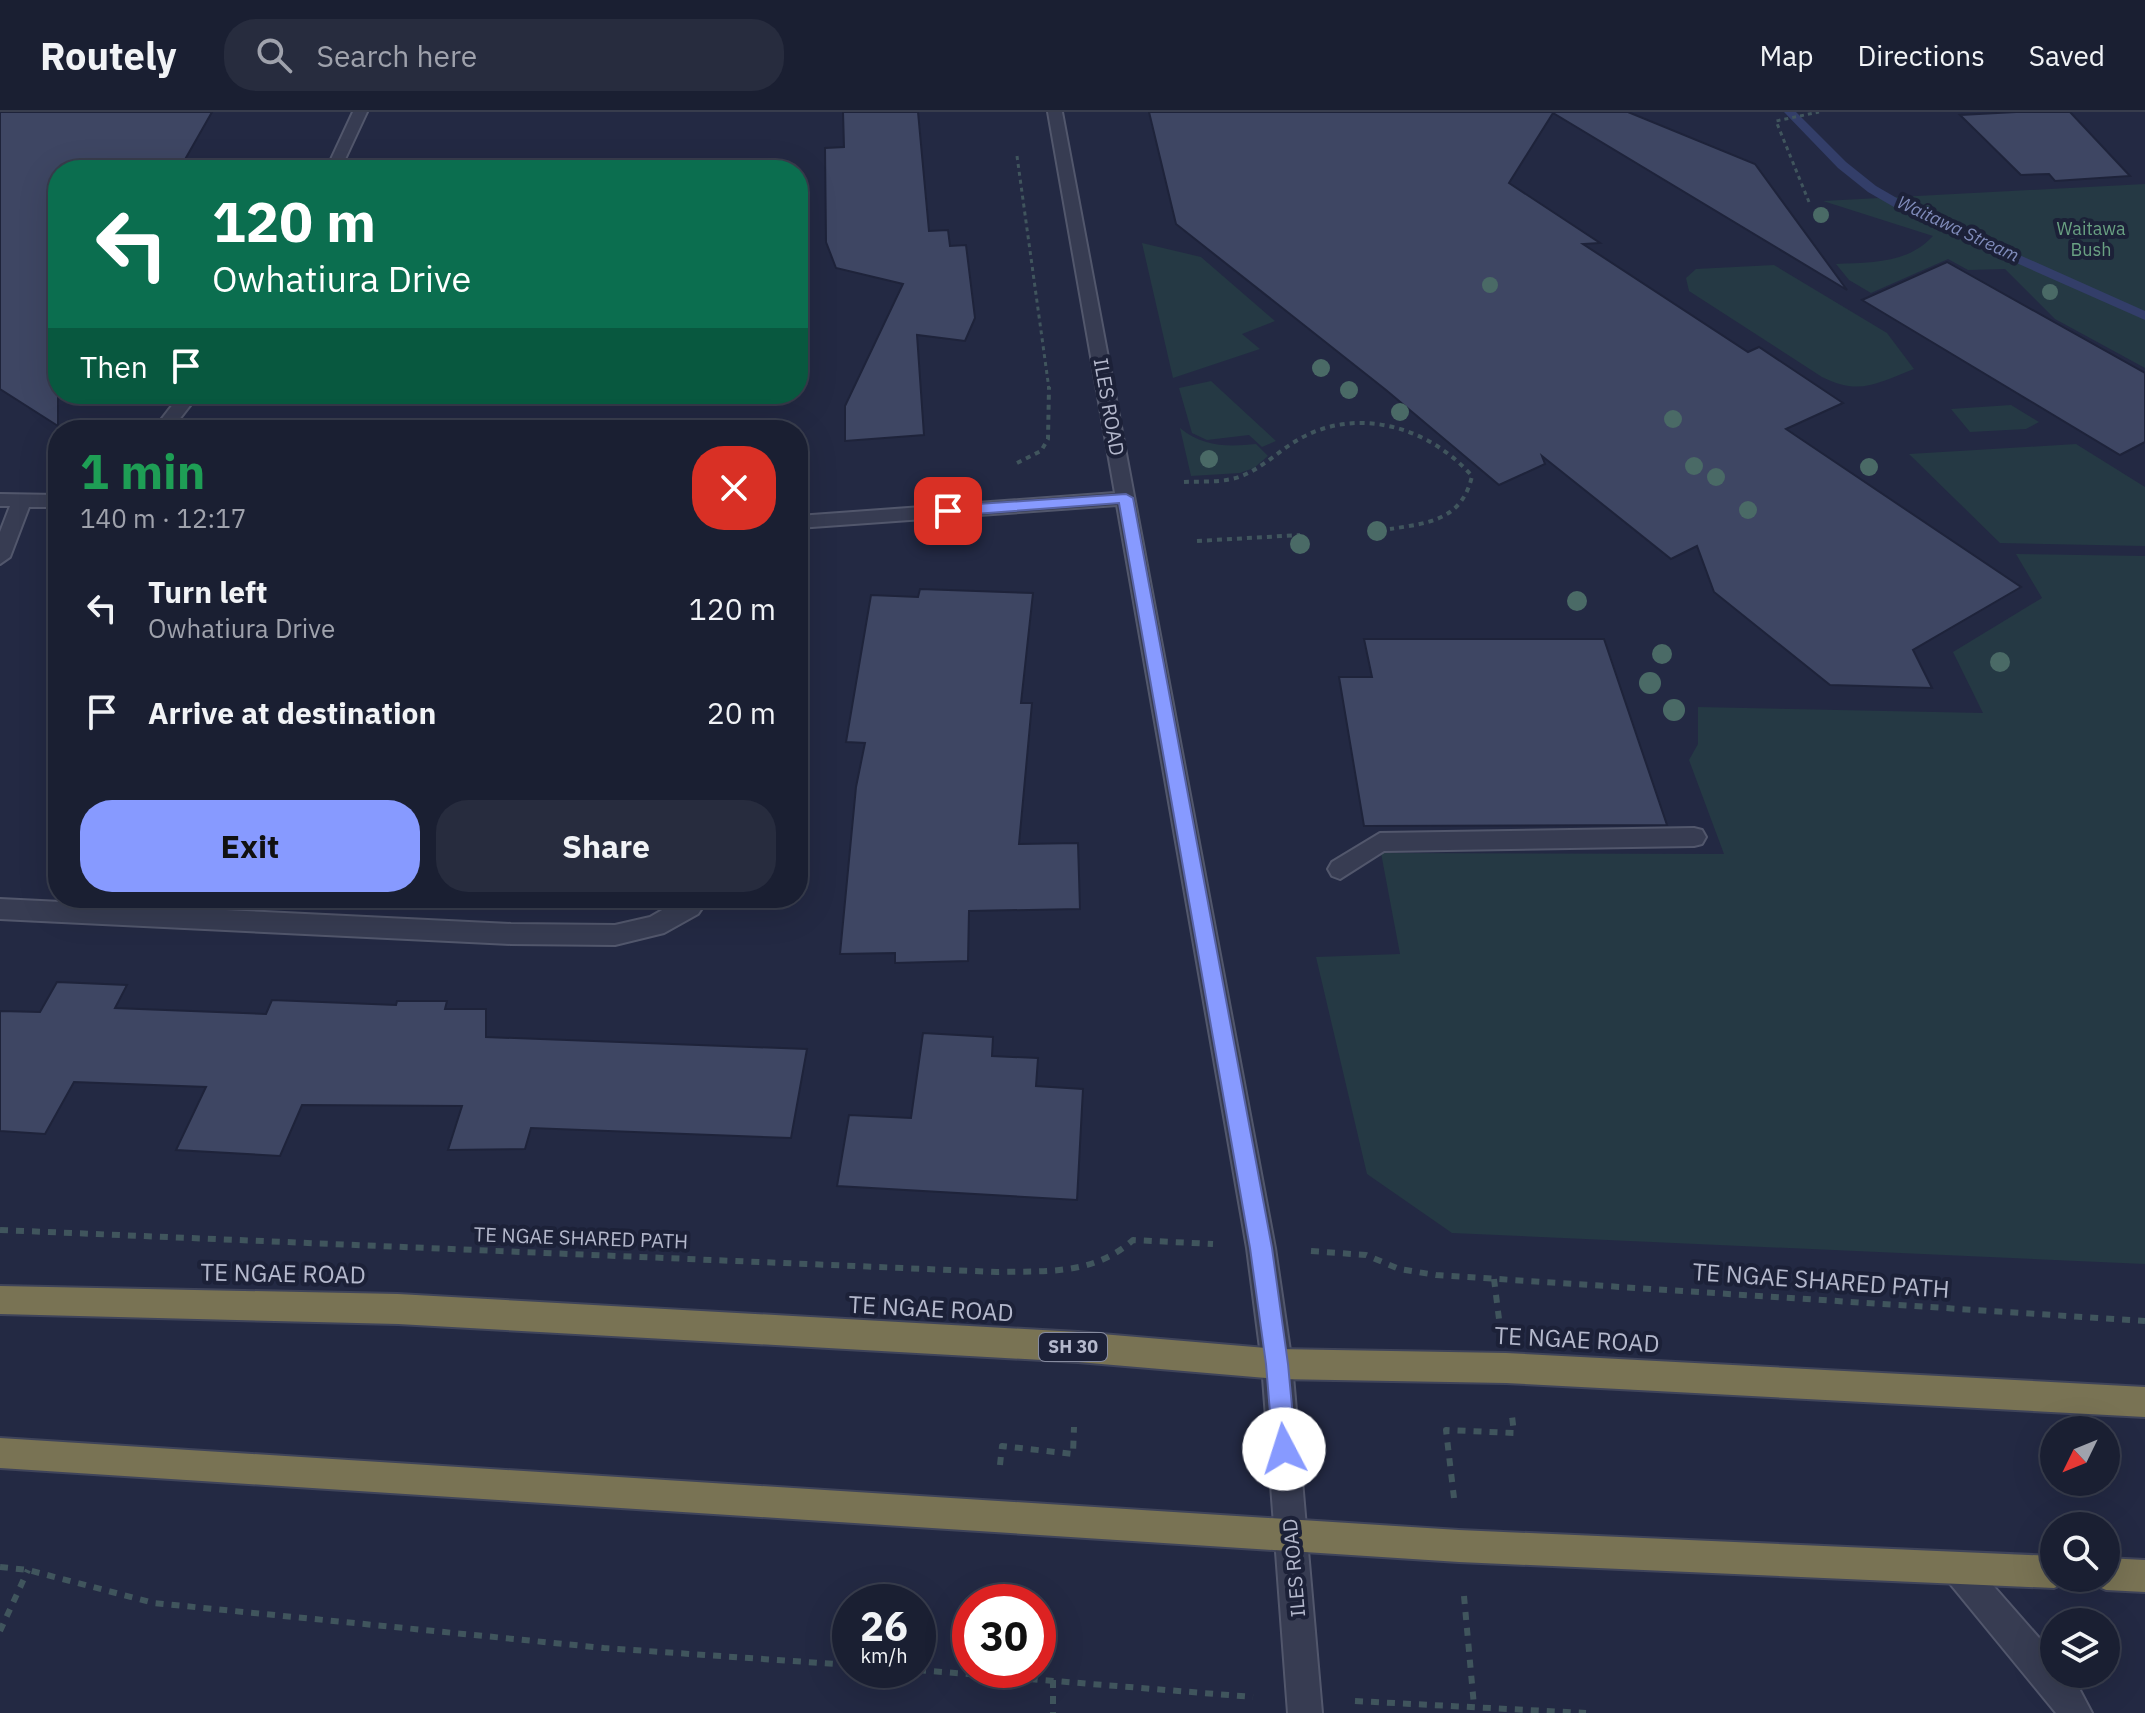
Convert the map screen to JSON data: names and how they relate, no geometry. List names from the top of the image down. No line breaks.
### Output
{"streets":{"highway":["TE NGAE ROAD","SH 30"],"street":["ILES ROAD"],"path":["TE NGAE SHARED PATH"]},"crossings":[["ILES ROAD","TE NGAE ROAD"]],"water":["Waitawa Stream"],"parks":["Waitawa Bush"],"north":"bottom left","page":{"header":"Routely","search":"Search here","nav":["Map","Directions","Saved"],"turn":["120 m","Owhatiura Drive"],"then":"Then","heading":["1 min","140 m · 12:17"],"list":[{"name":"Turn left","note":"Owhatiura Drive","value":"120 m"},{"name":"Arrive at destination","value":"20 m"}],"buttons":["Exit","Share"],"speed":"26 km/h","limit":"30"}}
